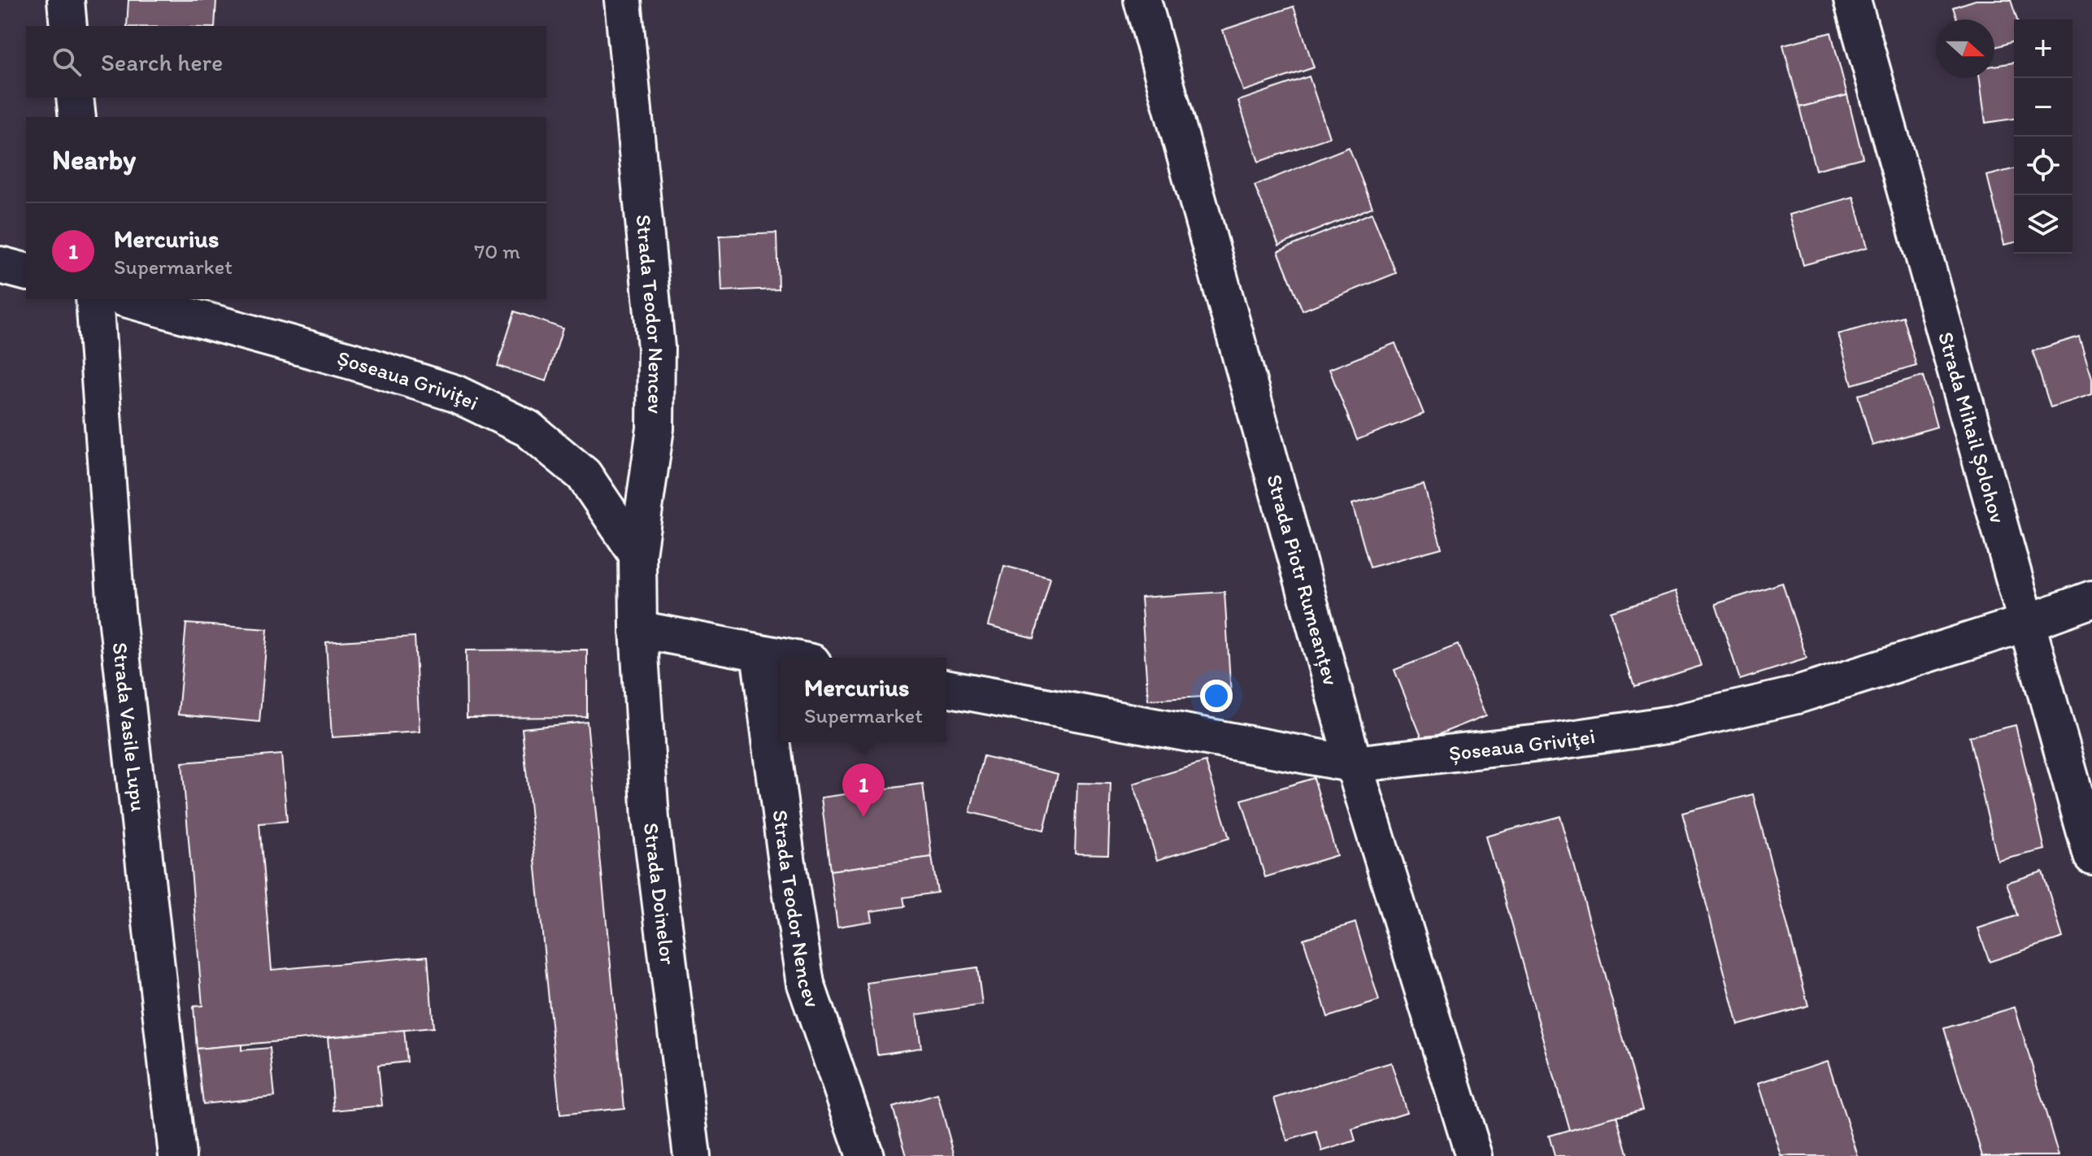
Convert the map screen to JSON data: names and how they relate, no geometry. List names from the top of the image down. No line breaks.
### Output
{"streets":{"street":["Strada Teodor Nencev","Șoseaua Griviţei","Strada Mihail Șolohov","Strada Piotr Rumeanțev","Strada Vasile Lupu","Strada Doinelor"]},"crossings":[["Strada Teodor Nencev","Șoseaua Griviţei"],["Strada Teodor Nencev","Strada Doinelor"],["Șoseaua Griviţei","Strada Mihail Șolohov"],["Șoseaua Griviţei","Strada Piotr Rumeanțev"]],"north":"right","page":{"map_buttons":["+","−"],"search":"Search here","heading":"Nearby","list":[{"mark":"1","name":"Mercurius","note":"Supermarket","value":"70 m"}],"popup":["Mercurius","Supermarket"],"pins":"1"}}
